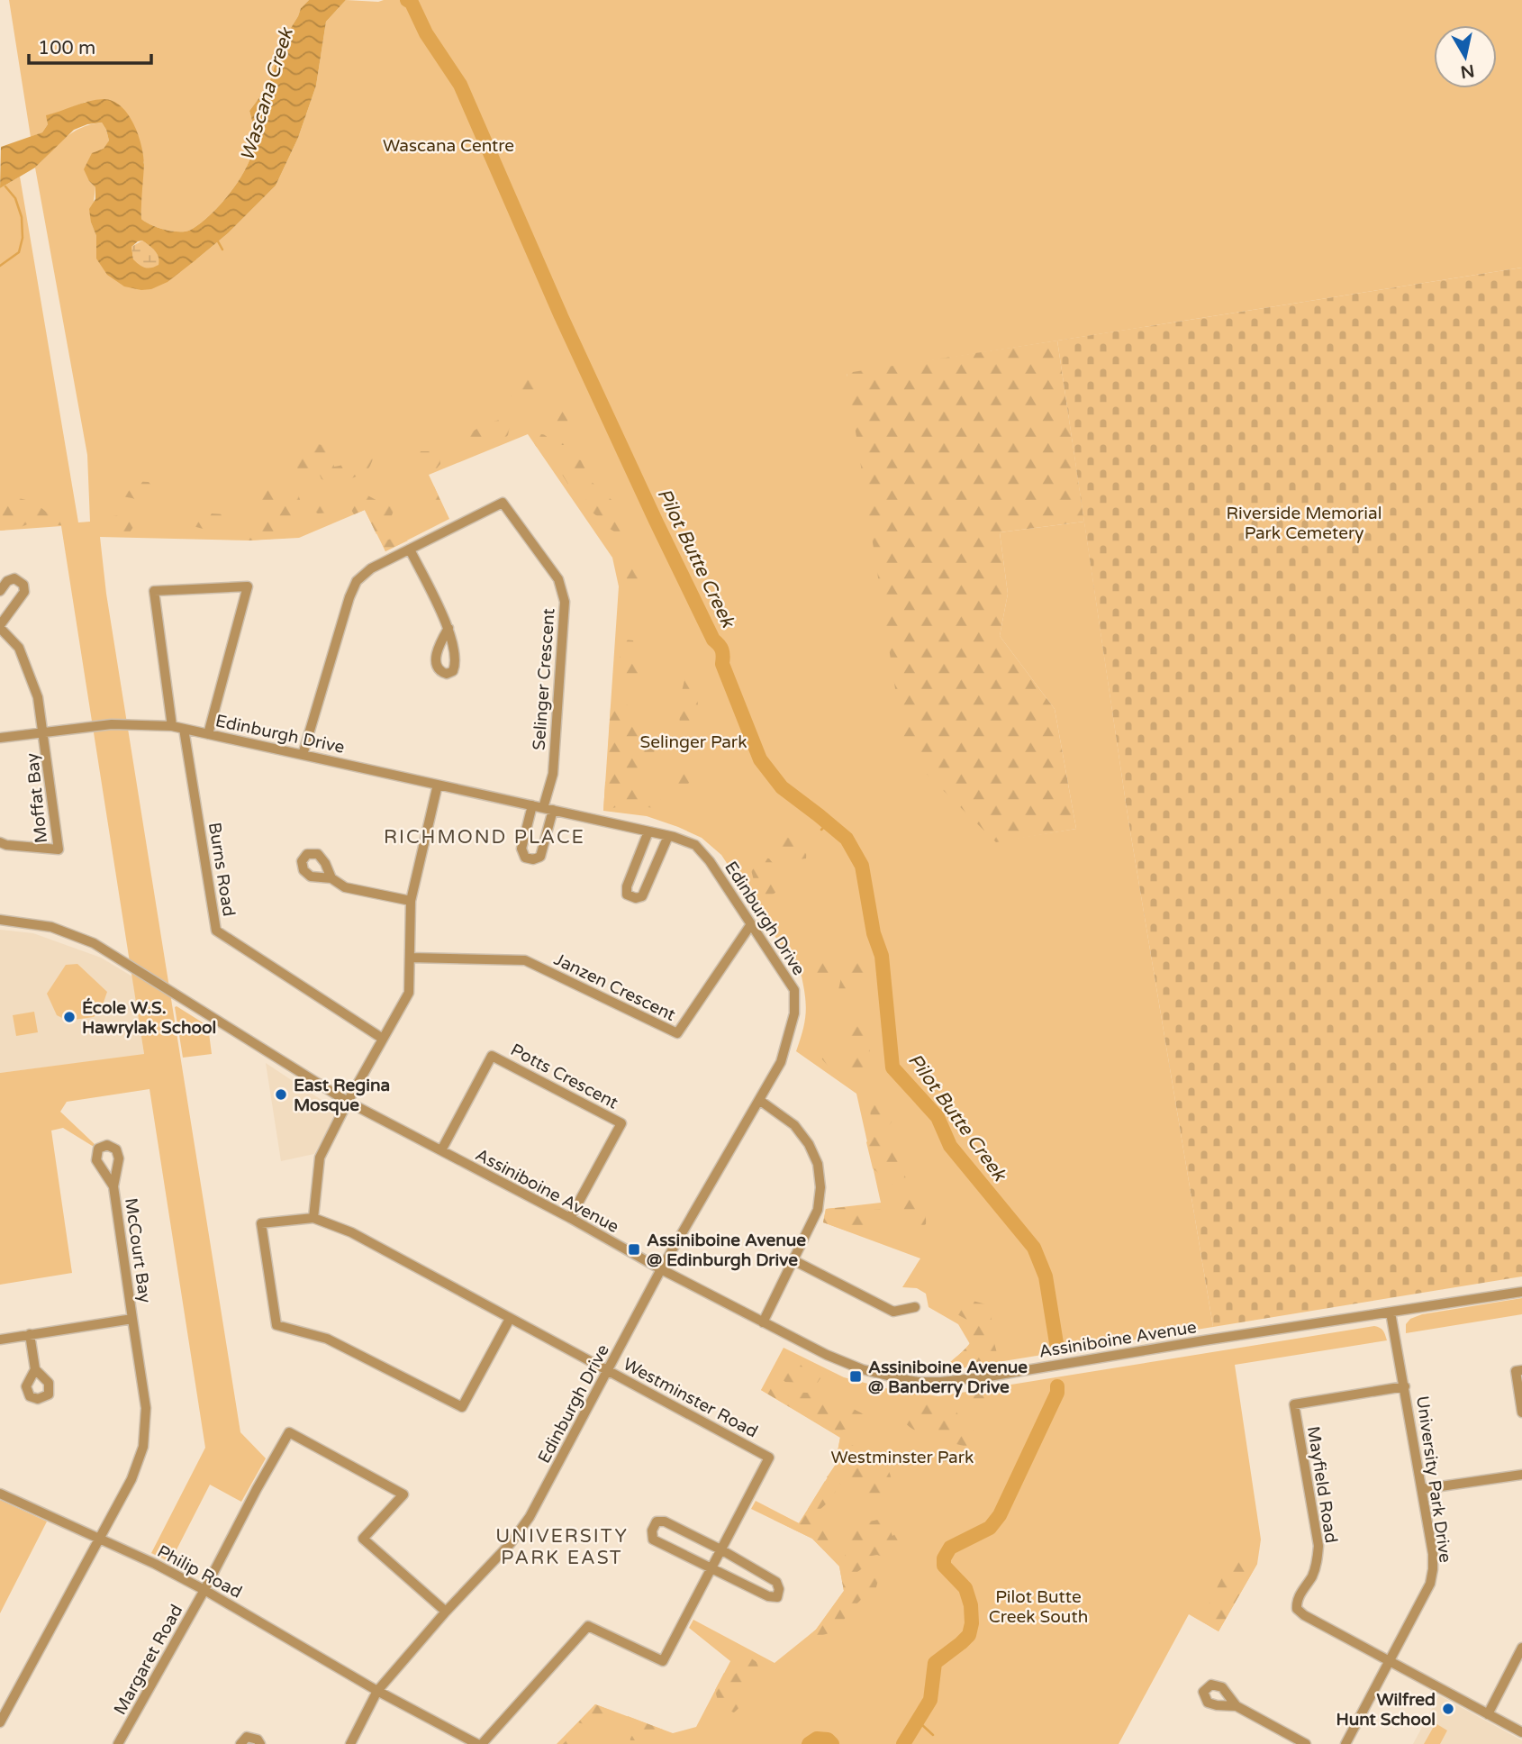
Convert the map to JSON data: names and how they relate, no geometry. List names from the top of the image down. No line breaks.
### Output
{"streets":{"street":["Selinger Crescent","Edinburgh Drive","Moffat Bay","Burns Road","Janzen Crescent","Potts Crescent","Assiniboine Avenue","McCourt Bay","Westminster Road","University Park Drive","Mayfield Road","Philip Road","Margaret Road"]},"crossings":[["Selinger Crescent","Edinburgh Drive"],["Edinburgh Drive","Moffat Bay"],["Edinburgh Drive","Burns Road"],["Edinburgh Drive","Janzen Crescent"],["Edinburgh Drive","Assiniboine Avenue"],["Edinburgh Drive","Westminster Road"],["Edinburgh Drive","Philip Road"],["Edinburgh Drive","Margaret Road"],["Potts Crescent","Assiniboine Avenue"],["Assiniboine Avenue","University Park Drive"],["McCourt Bay","Philip Road"],["Westminster Road","Philip Road"],["University Park Drive","Mayfield Road"],["Philip Road","Margaret Road"]],"districts":["RICHMOND PLACE","UNIVERSITY PARK EAST"],"water":["Wascana Creek","Pilot Butte Creek"],"parks":["Wascana Centre","Riverside Memorial Park Cemetery","Selinger Park","Westminster Park","Pilot Butte Creek South"],"places":{"other":["École W.S. Hawrylak School","East Regina Mosque","Wilfred Hunt School"],"transit":["Assiniboine Avenue @ Edinburgh Drive","Assiniboine Avenue @ Banberry Drive"]},"scale_bar":"100 m","north":"bottom"}
